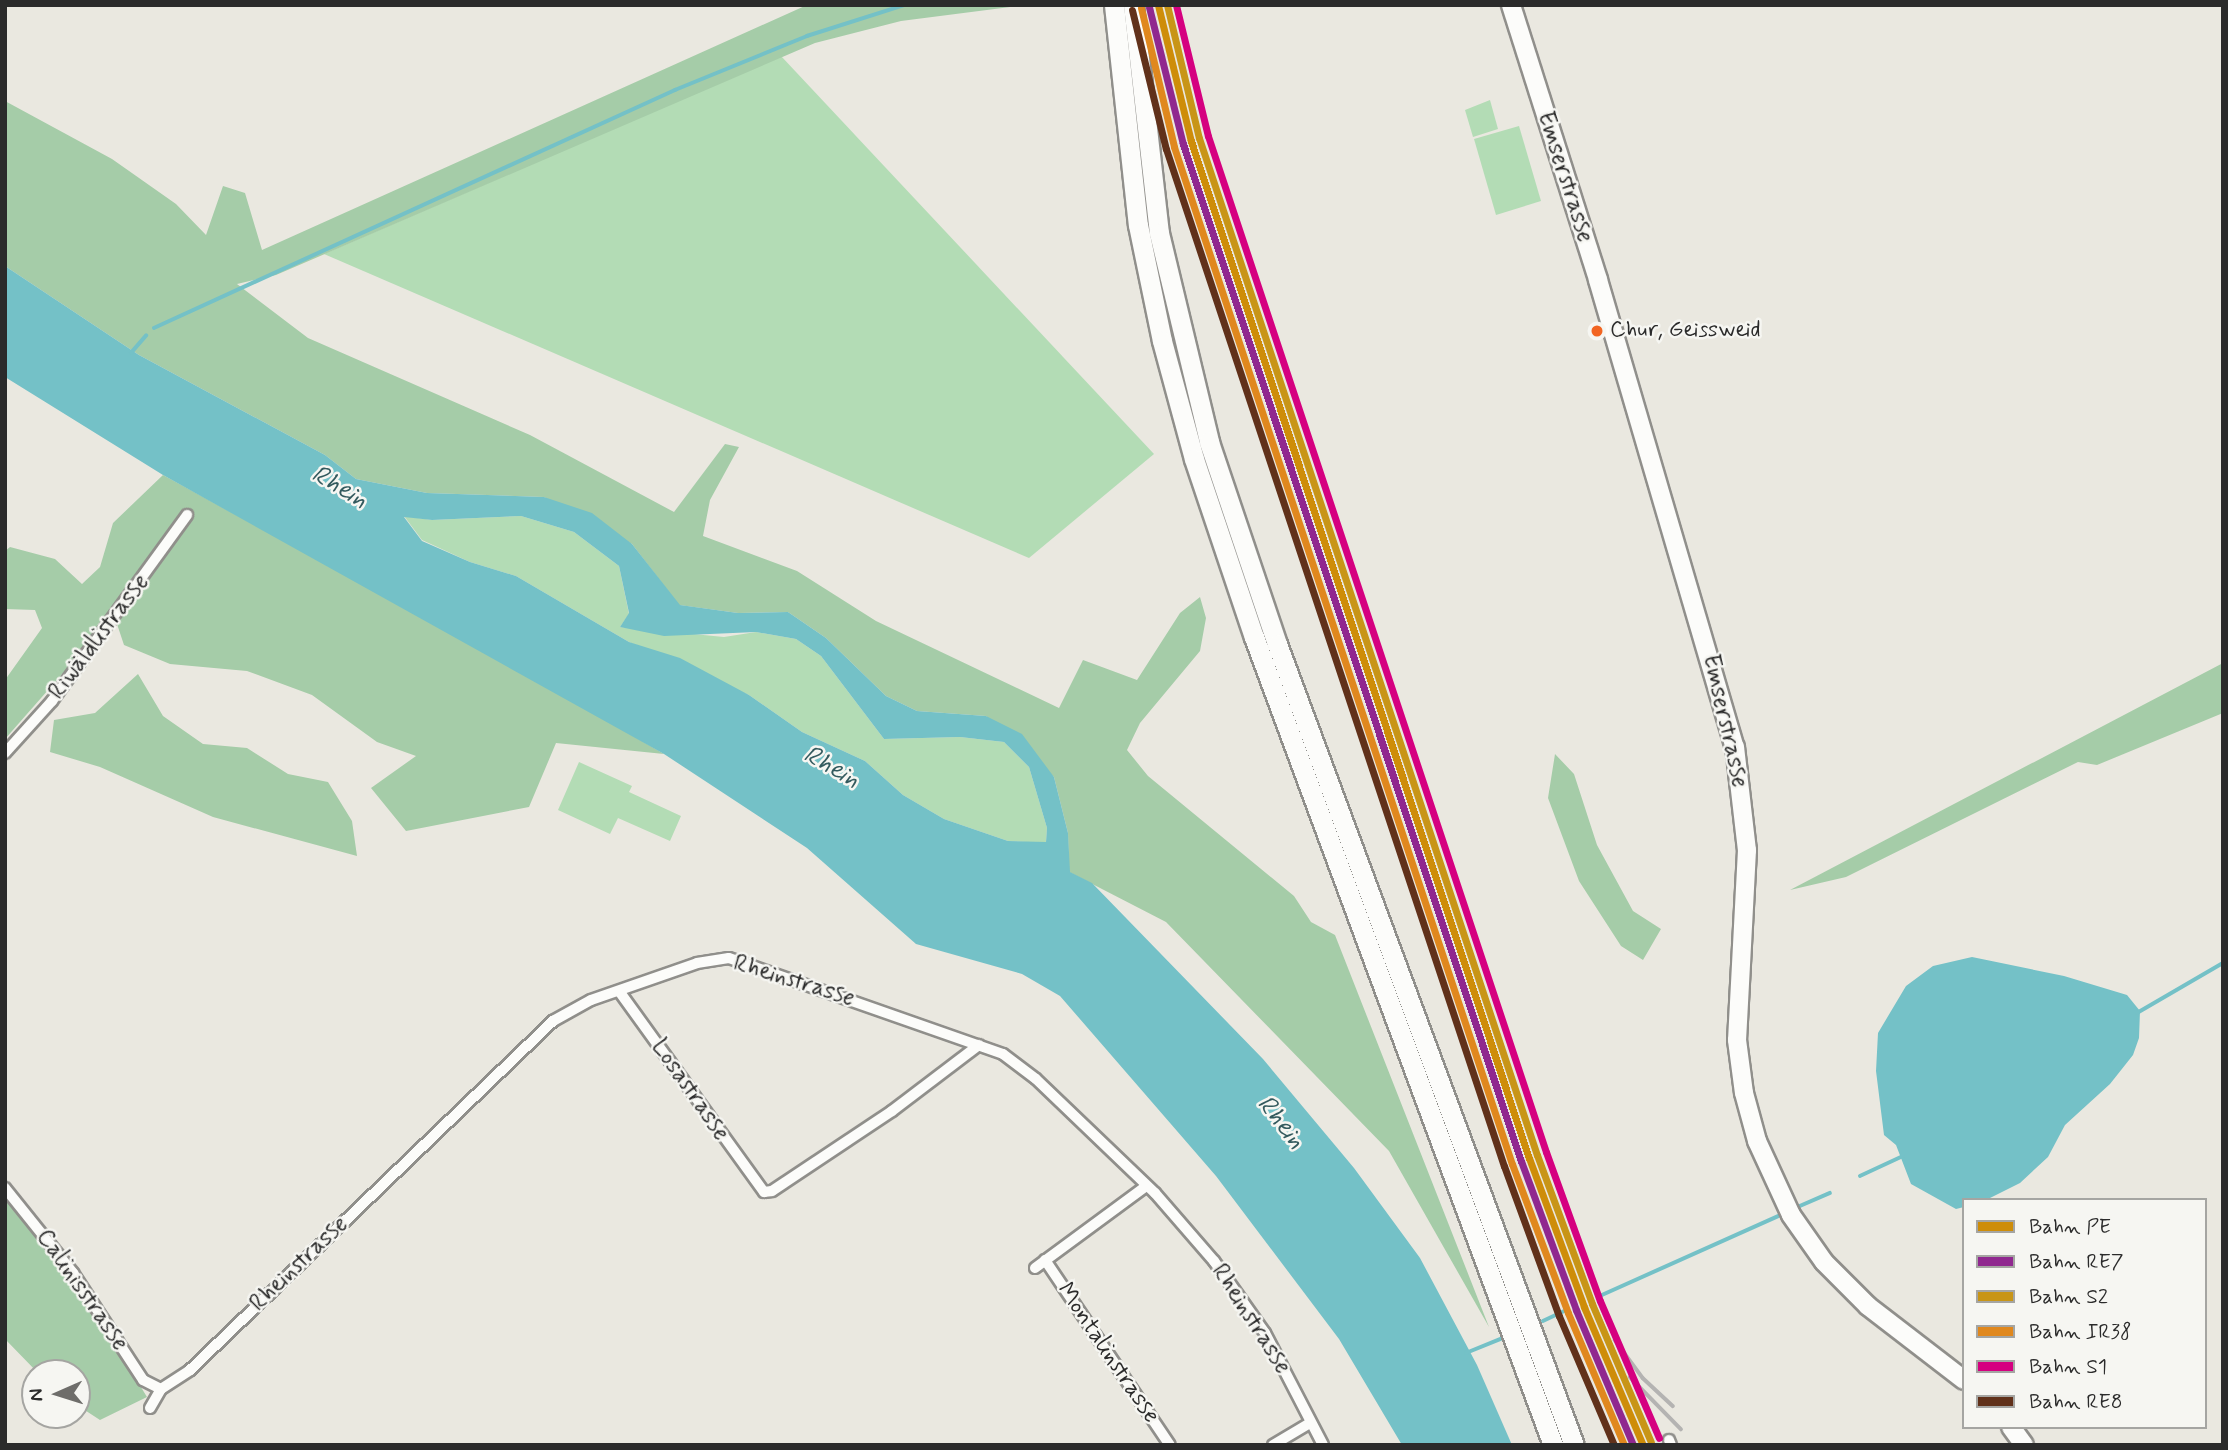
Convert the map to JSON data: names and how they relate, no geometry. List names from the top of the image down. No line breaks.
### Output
{"streets":{"main road":["Emserstrasse"],"street":["Riwäldlistrasse","Rheinstrasse","Losastrasse","Calinisstrasse","Montalinstrasse"]},"crossings":[["Rheinstrasse","Losastrasse"],["Rheinstrasse","Calinisstrasse"]],"water":["Rhein"],"places":["Chur, Geissweid"],"lines":["rail line PE","rail line S2","rail line S1","rail line RE7","rail line IR38","rail line RE8"],"legend":["Bahn PE","Bahn RE7","Bahn S2","Bahn IR38","Bahn S1","Bahn RE8"],"north":"left"}
